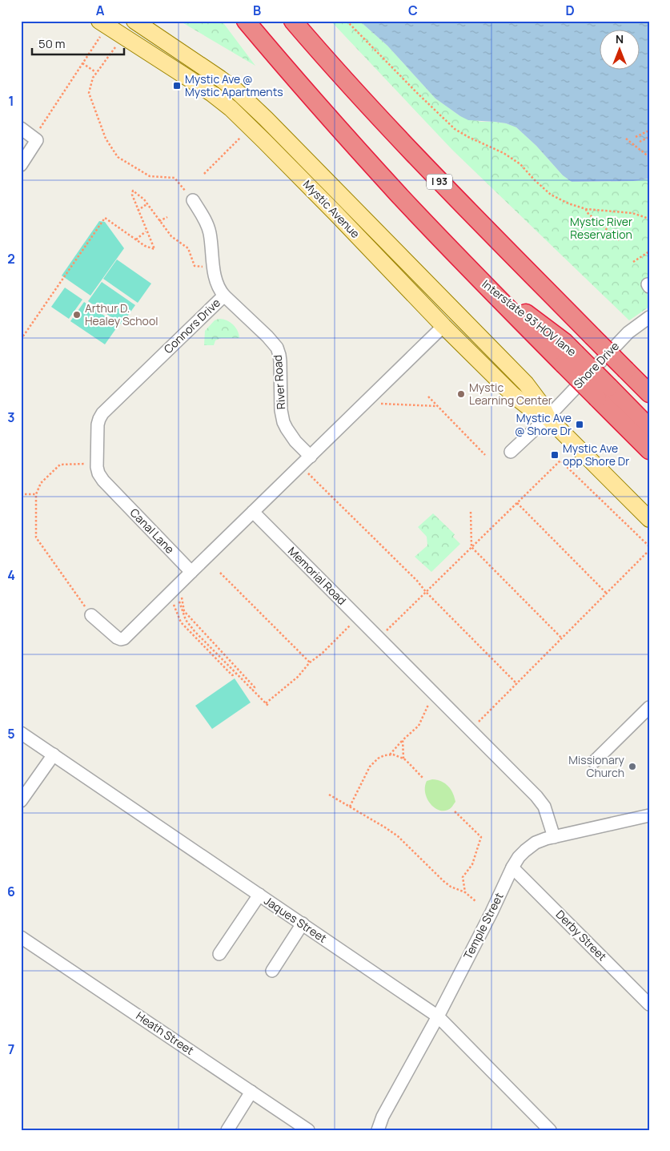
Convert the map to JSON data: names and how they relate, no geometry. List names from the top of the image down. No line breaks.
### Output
{"streets":{"highway":["I 93"],"main road":["Mystic Avenue"],"street":["Connors Drive","Shore Drive","River Road","Canal Lane","Memorial Road","Jaques Street","Temple Street","Derby Street","Heath Street"]},"crossings":[["Mystic Avenue","Shore Drive"],["Connors Drive","River Road"],["Connors Drive","Canal Lane"],["Memorial Road","Temple Street"],["Jaques Street","Temple Street"],["Temple Street","Derby Street"]],"parks":["Mystic River Reservation"],"places":{"transit":["Mystic Ave @ Mystic Apartments","Mystic Ave @ Shore Dr","Mystic Ave opp Shore Dr"],"other":["Arthur D. Healey School","Mystic Learning Center","Missionary Church"]},"scale_bar":"50 m","north":"top","grid":{"columns":["A","B","C","D"],"rows":["1","2","3","4","5","6","7"]}}
